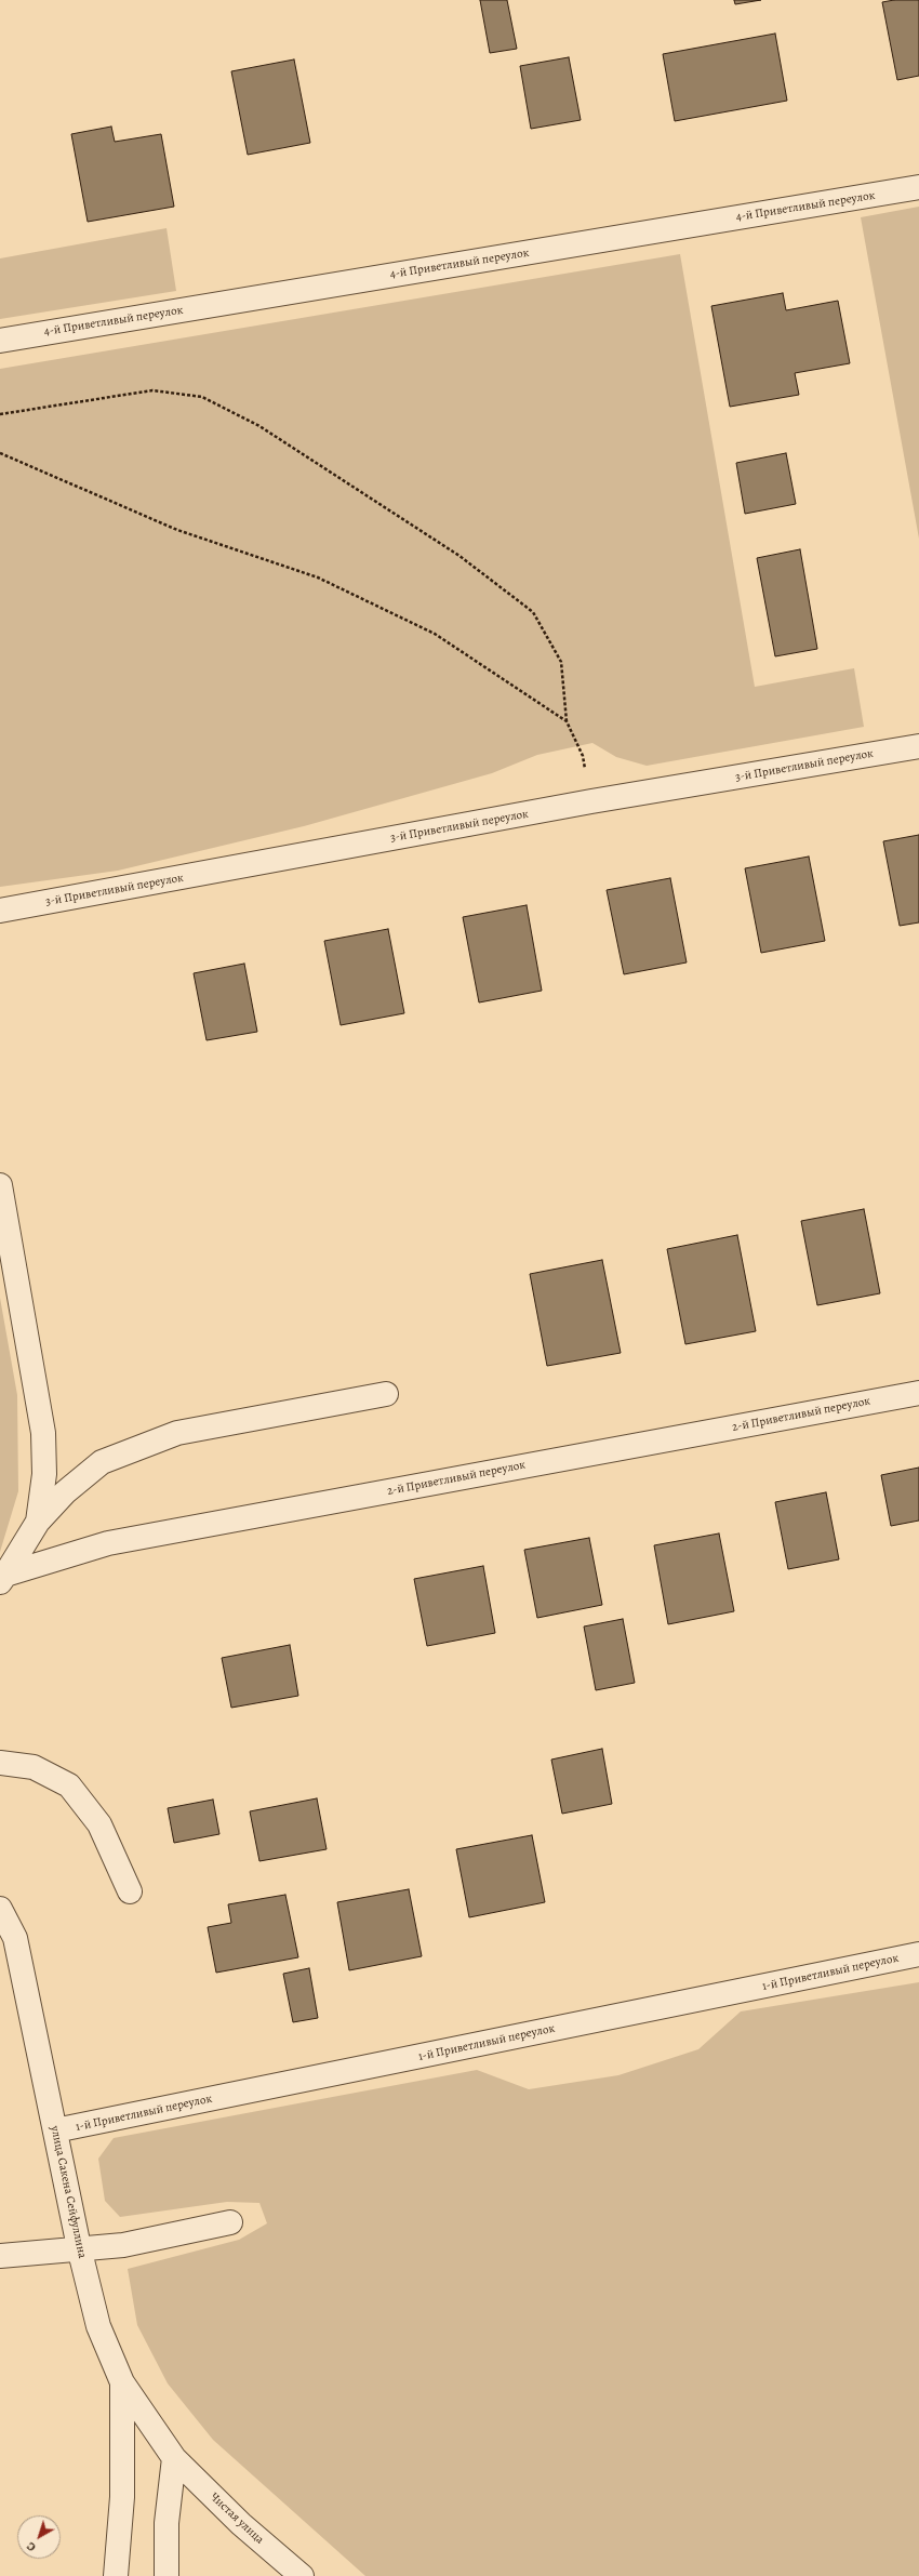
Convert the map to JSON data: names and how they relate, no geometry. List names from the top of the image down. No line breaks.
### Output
{"streets":{"street":["4-й Приветливый переулок","3-й Приветливый переулок","2-й Приветливый переулок","1-й Приветливый переулок","улица Сакена Сейфуллина","Чистая улица"]},"crossings":[["1-й Приветливый переулок","улица Сакена Сейфуллина"],["улица Сакена Сейфуллина","Чистая улица"]],"north":"bottom left"}
